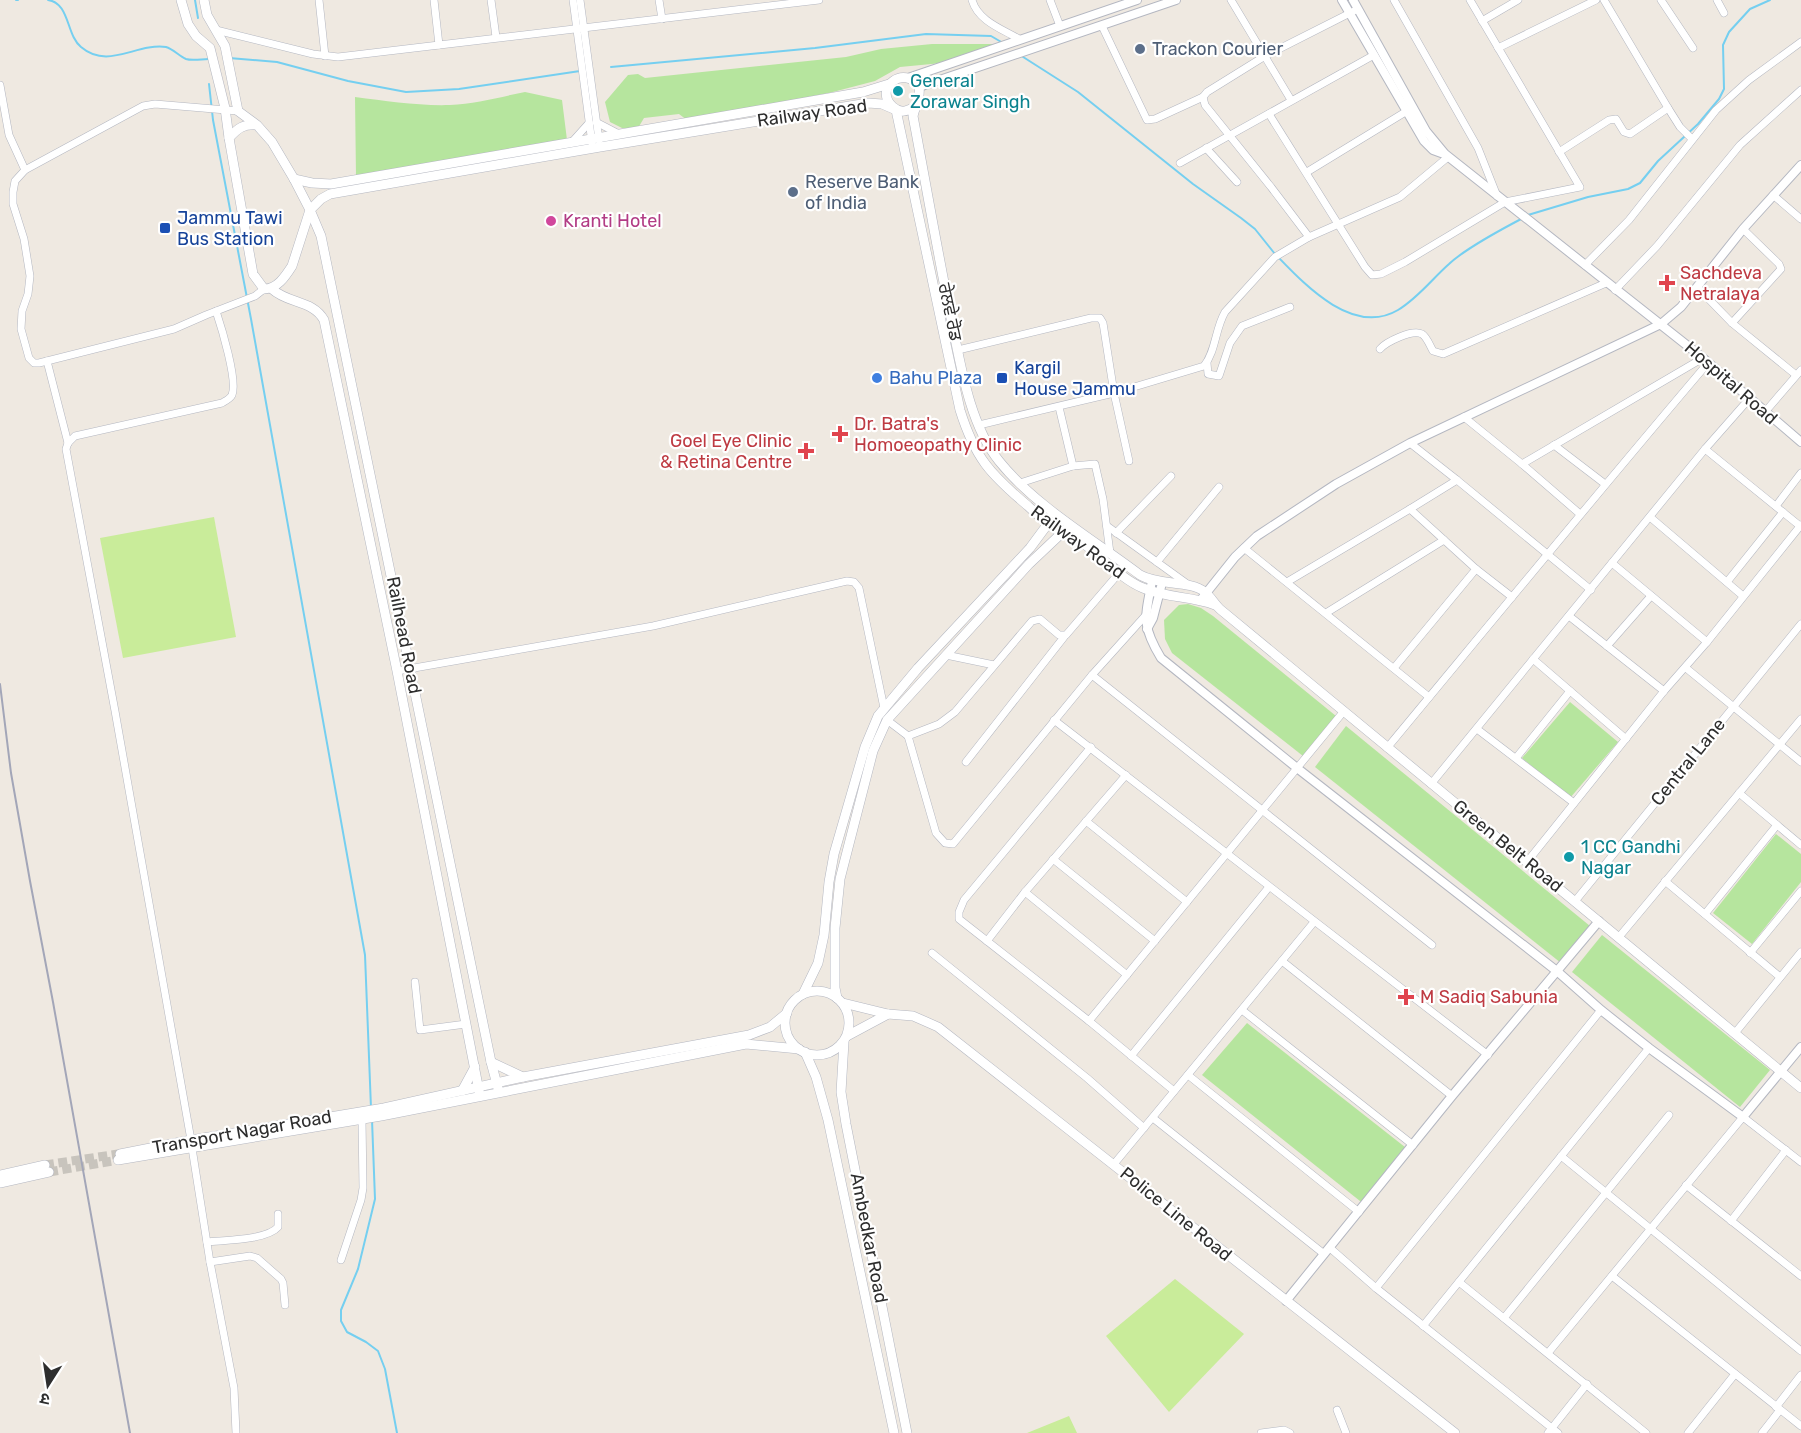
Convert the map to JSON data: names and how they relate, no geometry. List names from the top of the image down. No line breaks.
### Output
{"streets":{"main road":["Railway Road","ਰੇਲਵੇ ਰੋਡ","Railhead Road","Green Belt Road","Transport Nagar Road","Police Line Road","Ambedkar Road"],"street":["Hospital Road","Central Lane"]},"crossings":[["Railway Road","ਰੇਲਵੇ ਰੋਡ"],["Railway Road","Railhead Road"],["Railway Road","Green Belt Road"],["Railway Road","Police Line Road"],["Railway Road","Ambedkar Road"],["Central Lane","Green Belt Road"],["Police Line Road","Ambedkar Road"]],"places":{"other":["Trackon Courier","General Zorawar Singh","Reserve Bank of India","Kranti Hotel","Bahu Plaza","1 CC Gandhi Nagar"],"transit":["Jammu Tawi Bus Station","Kargil House Jammu"],"health":["Sachdeva Netralaya","Dr. Batra's Homoeopathy Clinic","Goel Eye Clinic & Retina Centre","M Sadiq Sabunia"]},"north":"bottom"}
